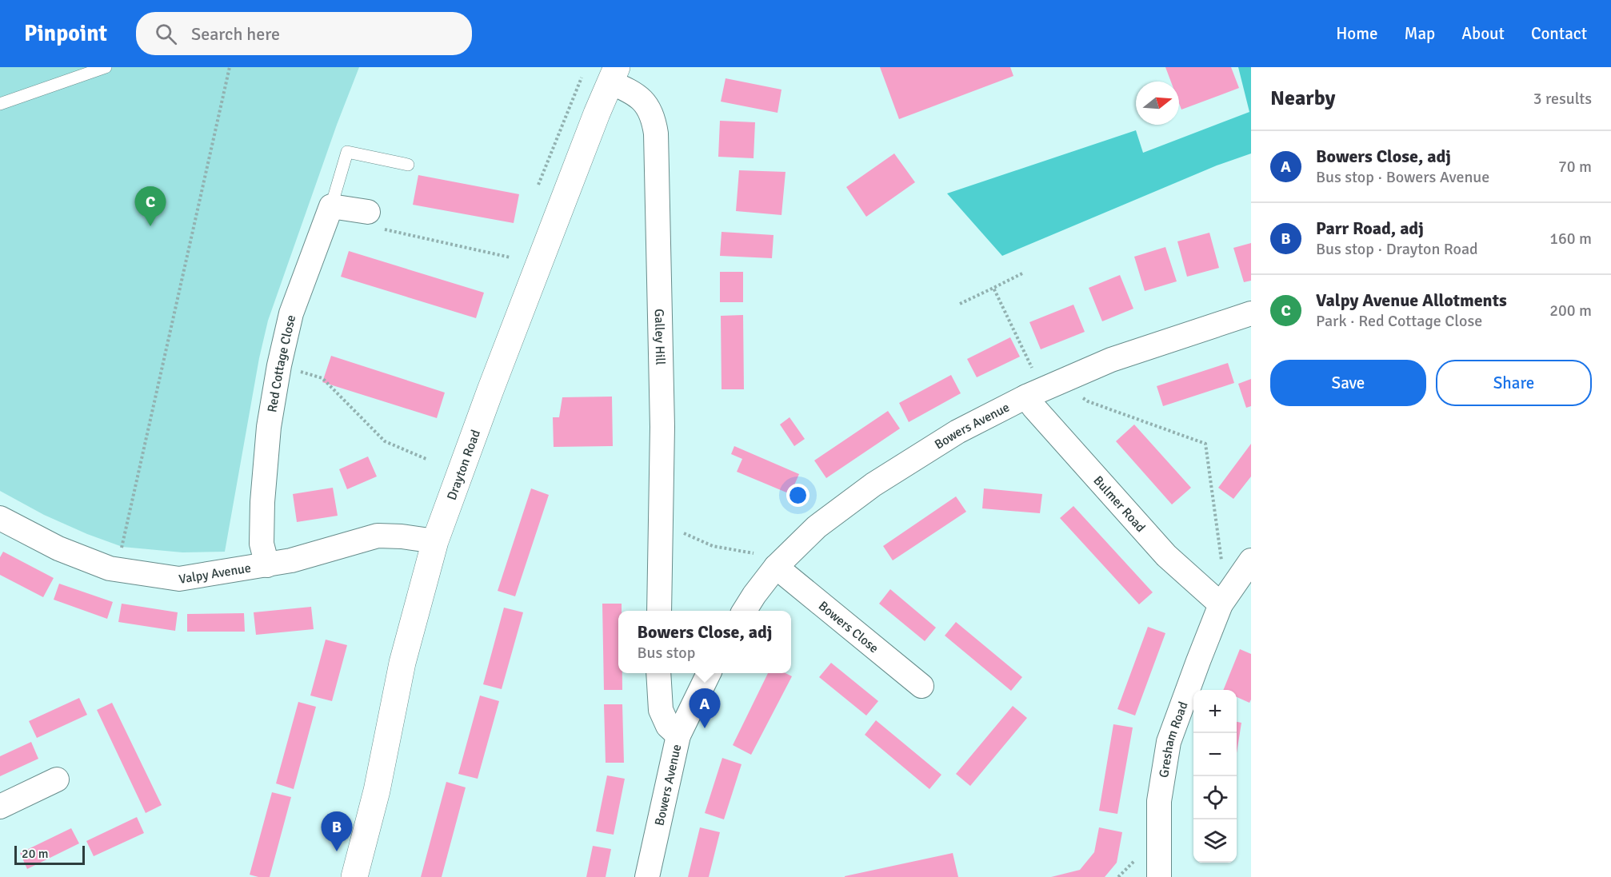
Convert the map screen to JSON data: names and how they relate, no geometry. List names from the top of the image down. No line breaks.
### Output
{"streets":{"main road":["Drayton Road"],"street":["Galley Hill","Red Cottage Close","Bowers Avenue","Bulmer Road","Valpy Avenue","Bowers Close","Gresham Road"]},"crossings":[["Galley Hill","Drayton Road"],["Red Cottage Close","Valpy Avenue"],["Bowers Avenue","Bulmer Road"],["Bowers Avenue","Bowers Close"],["Drayton Road","Valpy Avenue"],["Bulmer Road","Gresham Road"]],"scale_bar":"20 m","north":"right","page":{"header":"Pinpoint","search":"Search here","nav":["Home","Map","About","Contact"],"heading":["Nearby","3 results"],"list":[{"mark":"A","name":"Bowers Close, adj","note":"Bus stop · Bowers Avenue","value":"70 m"},{"mark":"B","name":"Parr Road, adj","note":"Bus stop · Drayton Road","value":"160 m"},{"mark":"C","name":"Valpy Avenue Allotments","note":"Park · Red Cottage Close","value":"200 m"}],"pins":["C","A","B"],"buttons":["Save","Share"],"popup":["Bowers Close, adj","Bus stop"],"map_buttons":["+","−"],"scale":"20 m"}}
